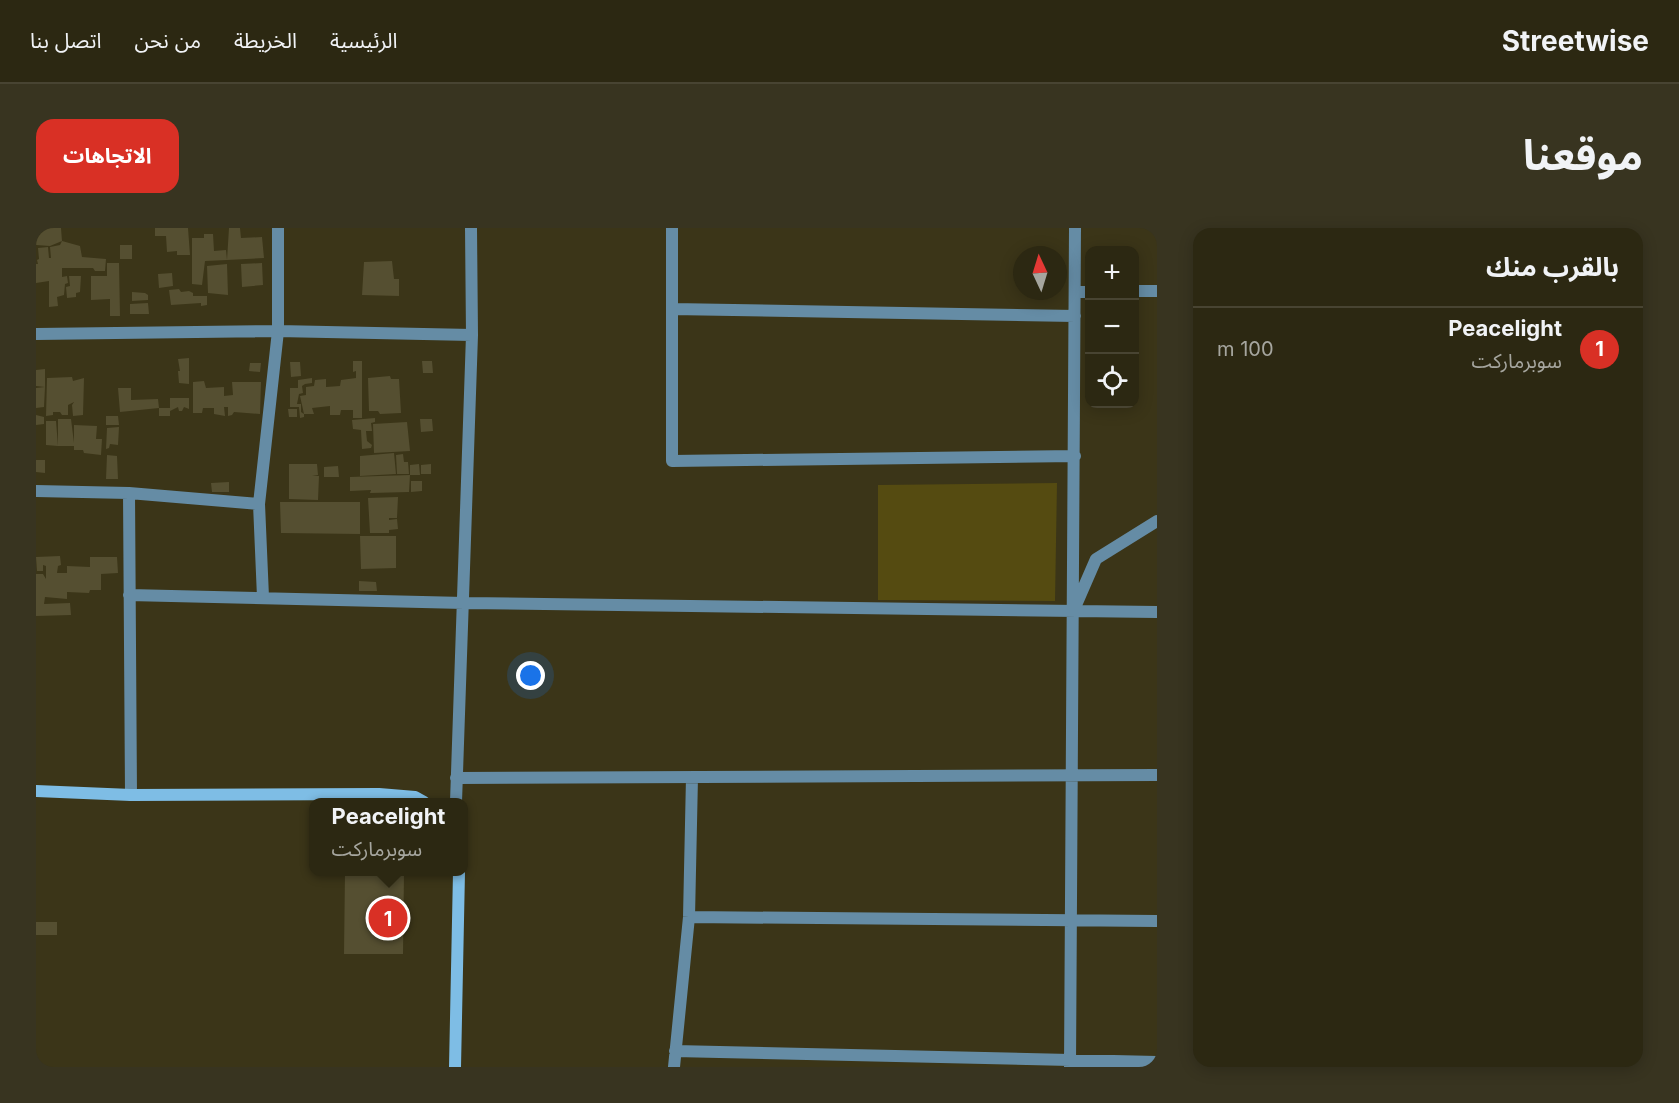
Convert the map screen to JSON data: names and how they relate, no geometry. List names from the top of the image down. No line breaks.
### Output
{"north":"top","page":{"header":"Streetwise","nav":["الرئيسية","الخريطة","من نحن","اتصل بنا"],"title":"موقعنا","buttons":"الاتجاهات","heading":"بالقرب منك","map_buttons":["+","−"],"list":[{"mark":"1","name":"Peacelight","note":"سوبرماركت","value":"100 m"}],"popup":["Peacelight","سوبرماركت"],"pins":"1"}}
